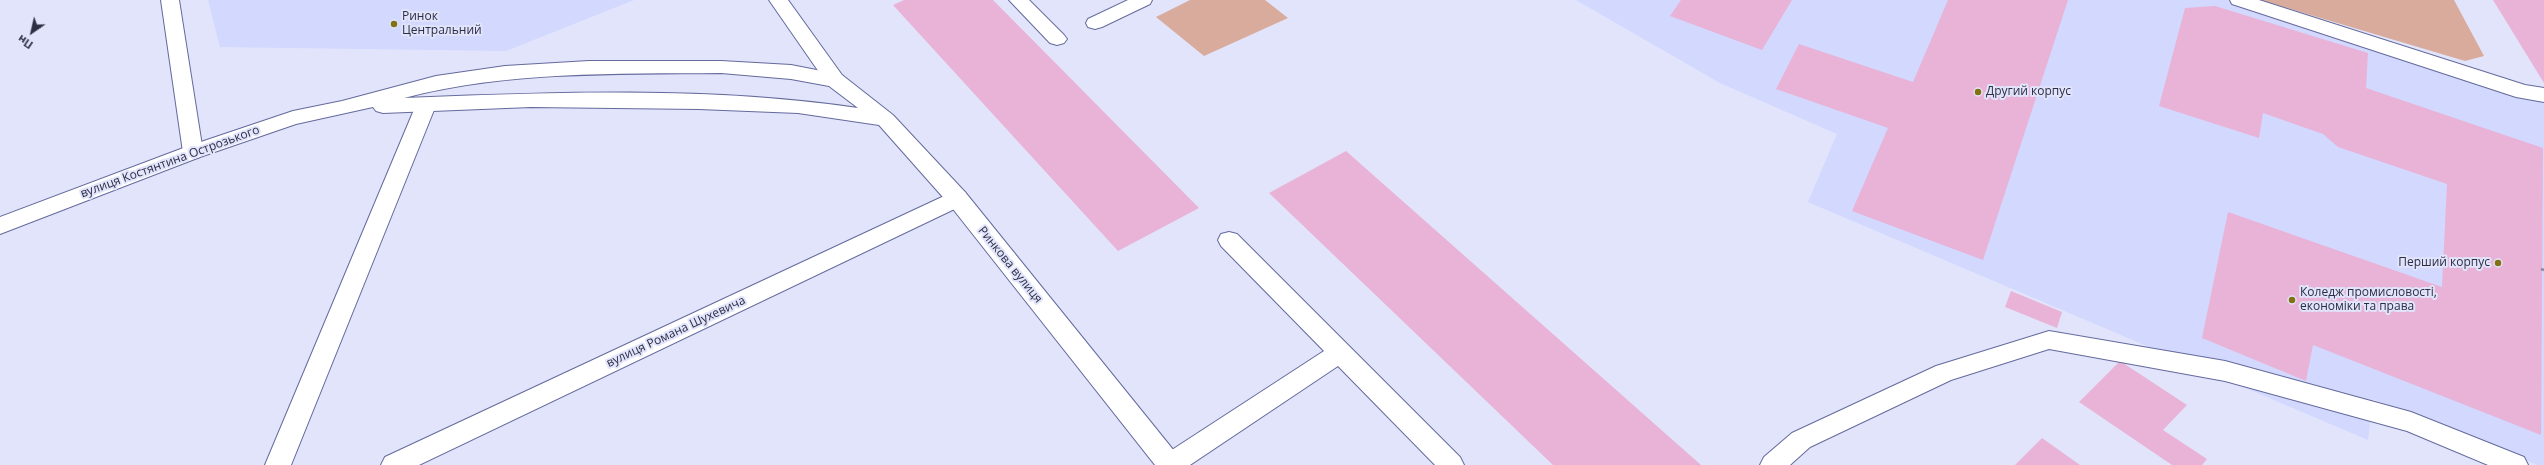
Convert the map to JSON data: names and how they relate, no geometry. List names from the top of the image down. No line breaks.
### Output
{"streets":{"main road":["вулиця Костянтина Острозького","Ринкова вулиця","вулиця Романа Шухевича"]},"crossings":[["Ринкова вулиця","вулиця Романа Шухевича"]],"places":["Ринок Центральний","Другий корпус","Перший корпус","Коледж промисловості, економіки та права"],"north":"bottom left"}
